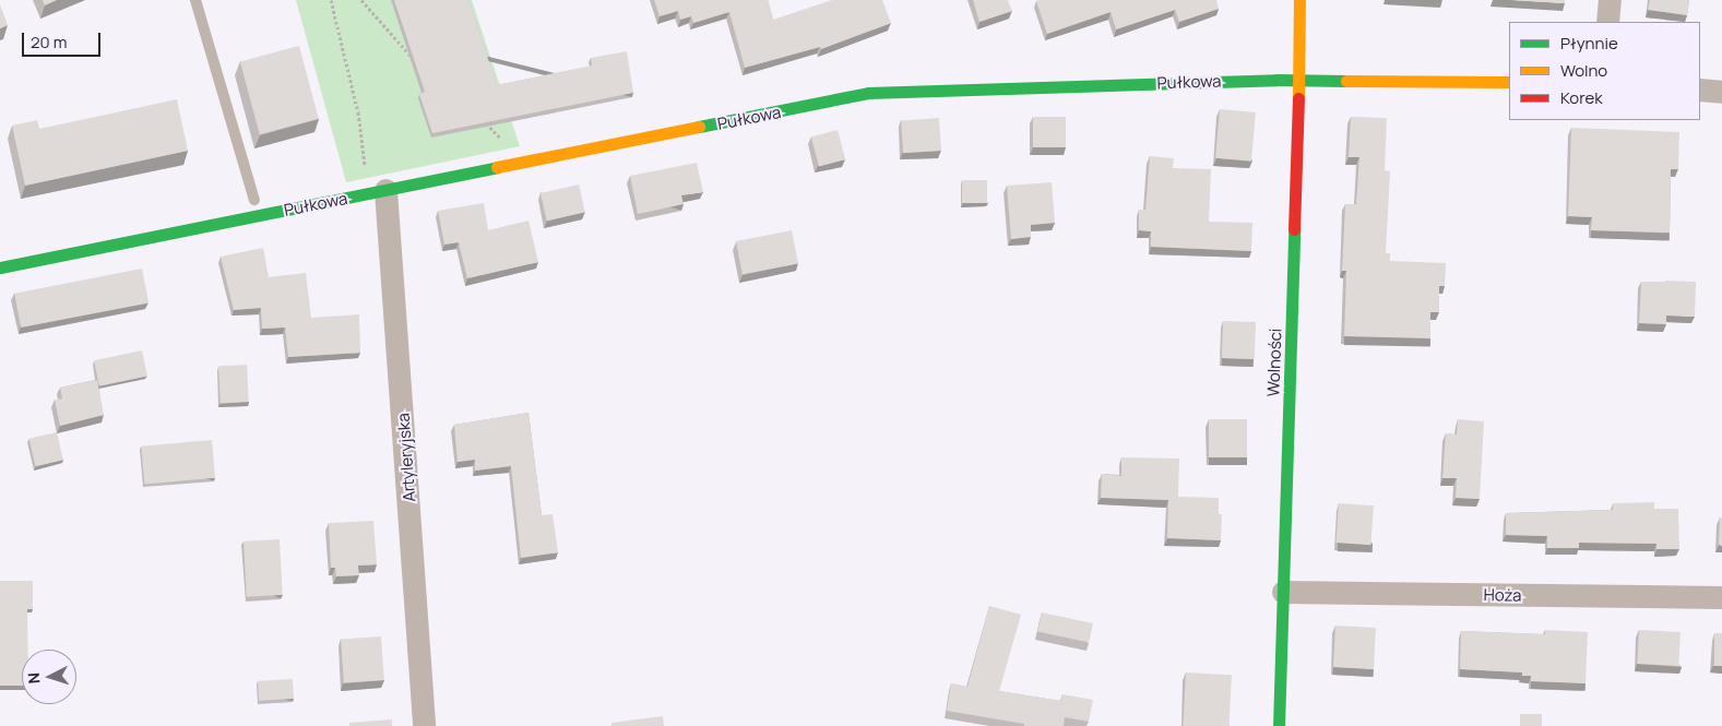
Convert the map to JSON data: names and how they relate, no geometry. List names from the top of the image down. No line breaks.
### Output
{"streets":{"street":["Pułkowa","Wolności","Artyleryjska","Hoża"]},"crossings":[["Pułkowa","Wolności"],["Pułkowa","Artyleryjska"],["Wolności","Hoża"]],"legend":["Płynnie","Wolno","Korek"],"scale_bar":"20 m","north":"left"}
